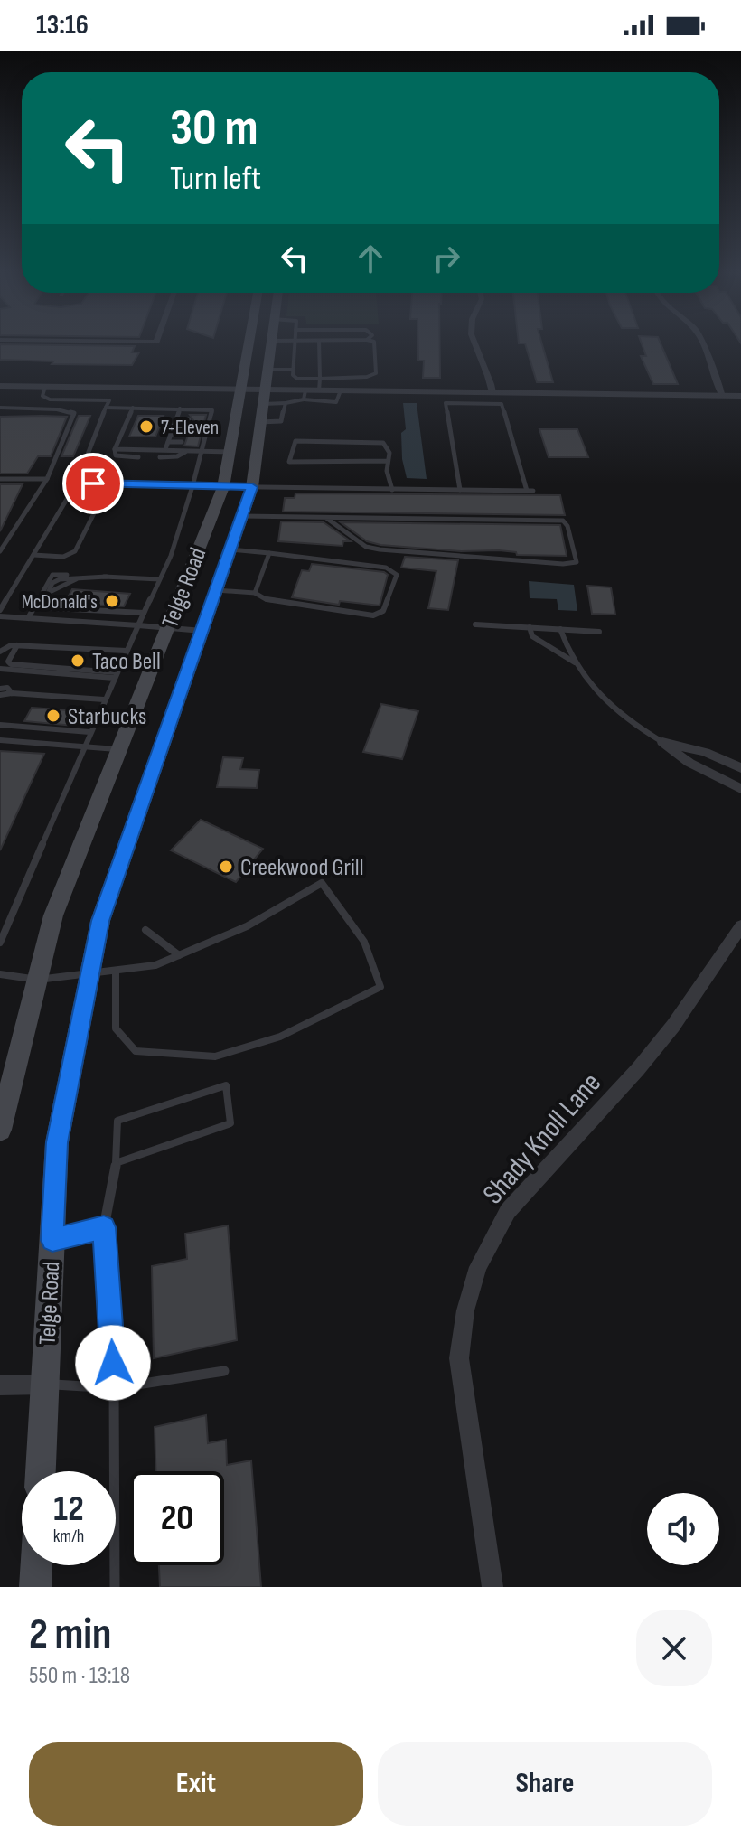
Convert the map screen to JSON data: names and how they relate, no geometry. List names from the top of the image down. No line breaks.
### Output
{"streets":{"main road":["Telge Road"],"street":["Shady Knoll Lane"]},"places":["7-Eleven","McDonald's","Taco Bell","Starbucks","Creekwood Grill"],"page":{"status":"13:16","turn":["30 m","Turn left"],"speed":"12 km/h","limit":"20","heading":["2 min","550 m · 13:18"],"buttons":["Exit","Share"]}}
